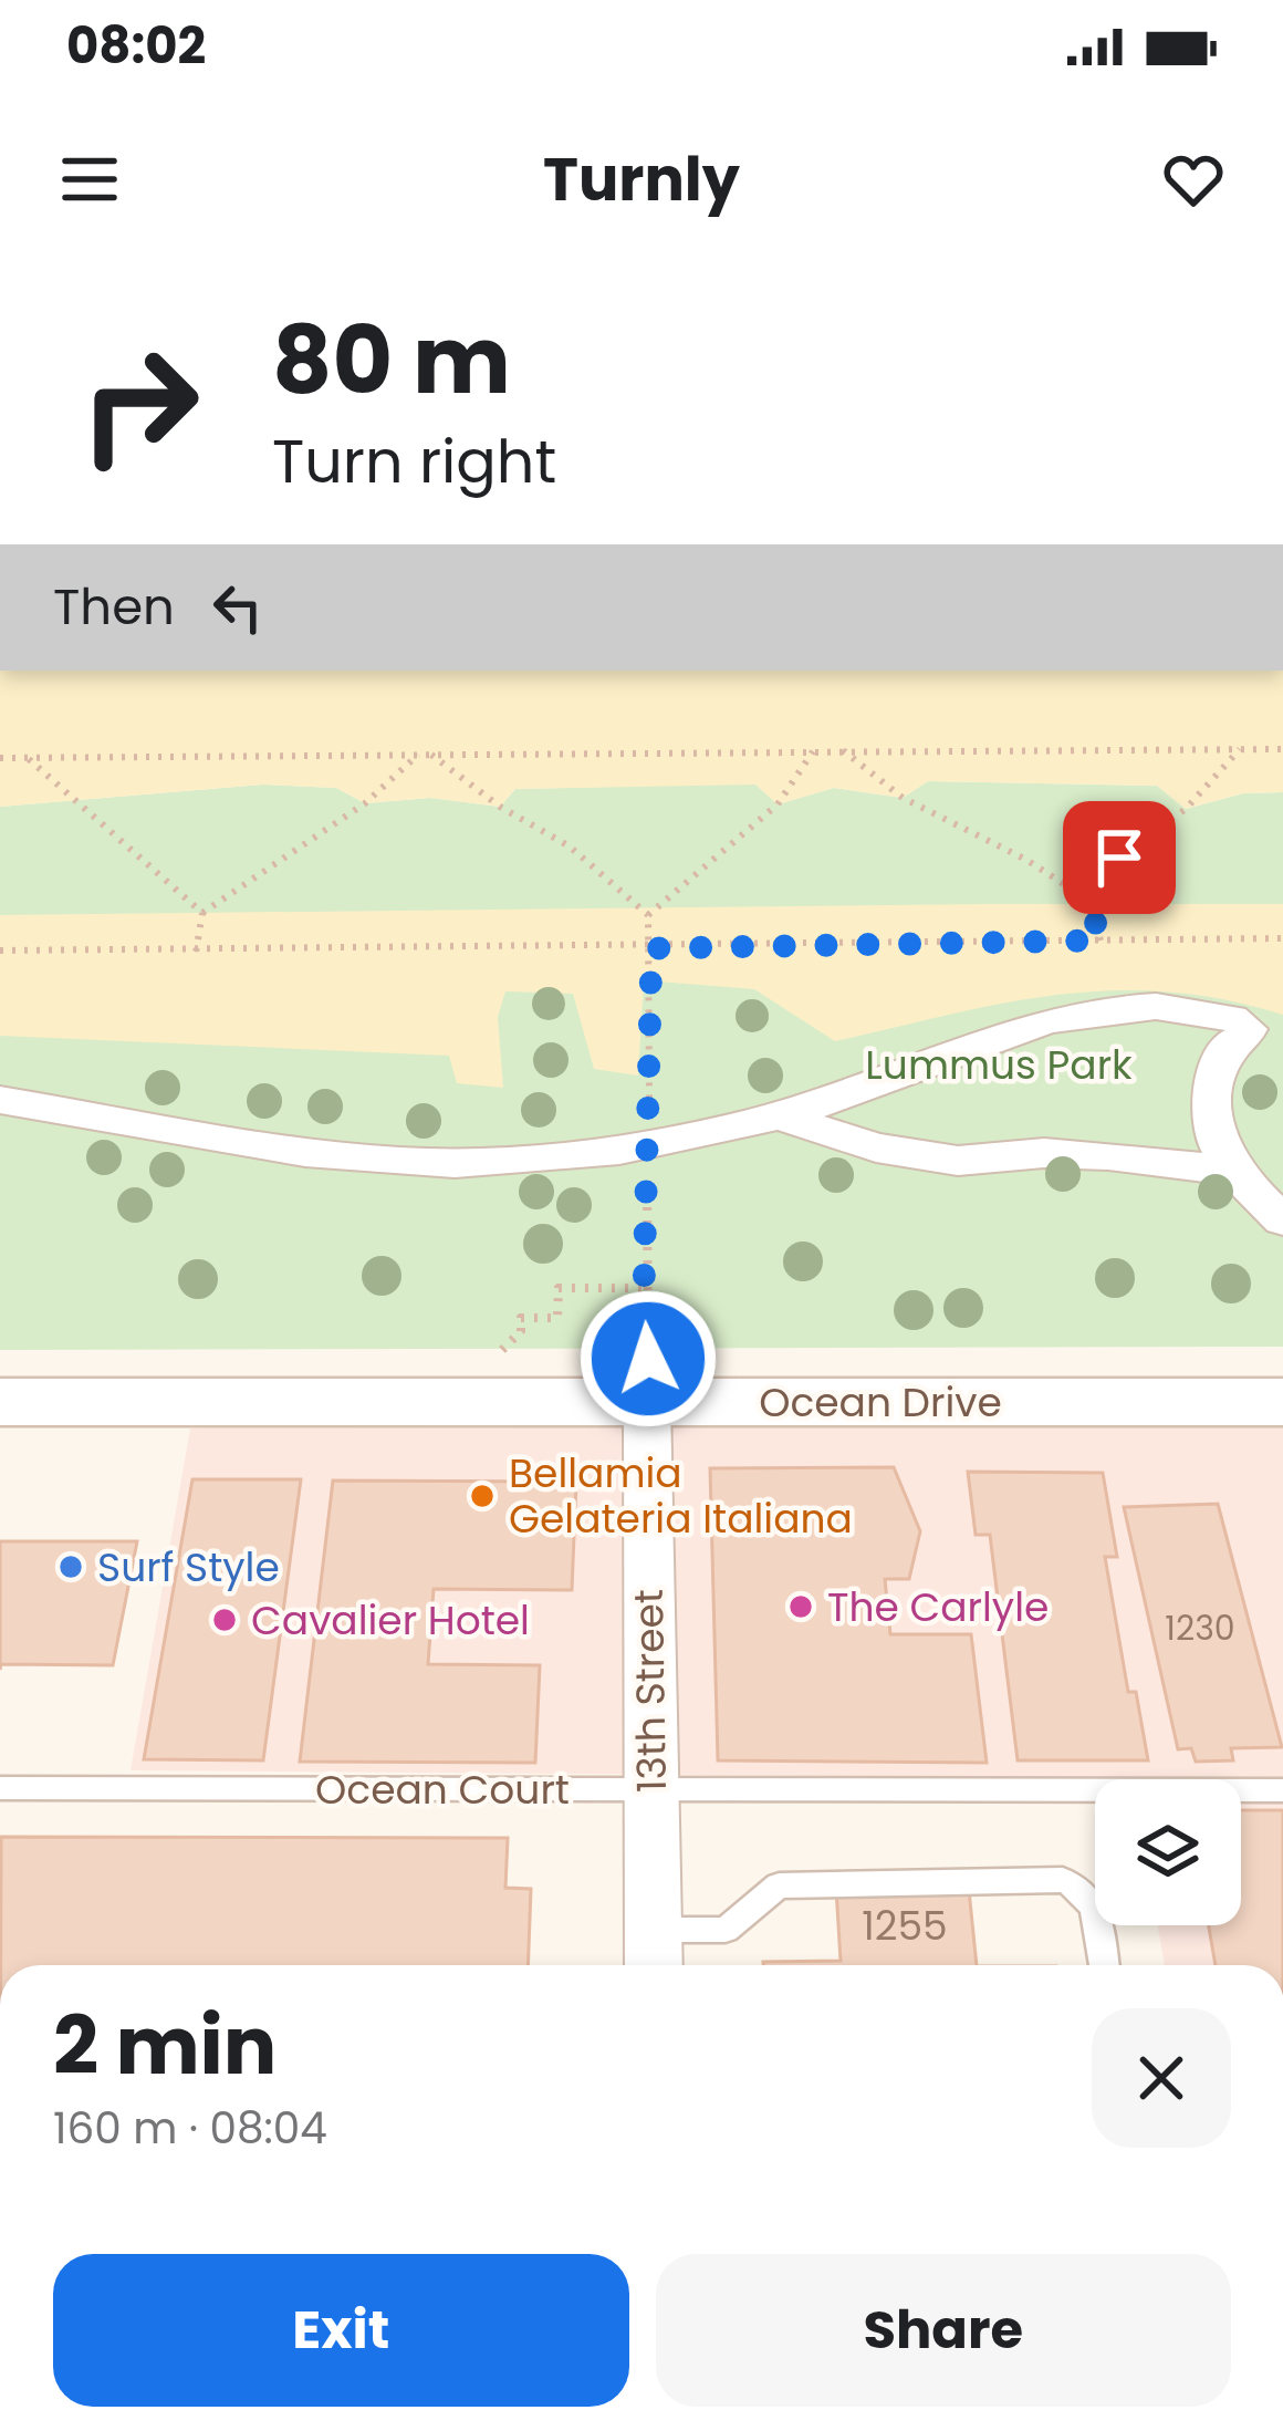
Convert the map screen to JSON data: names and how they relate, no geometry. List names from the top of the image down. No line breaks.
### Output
{"streets":{"street":["Ocean Drive","13th Street"],"lane":["Ocean Court"]},"crossings":[["Ocean Drive","13th Street"],["13th Street","Ocean Court"]],"parks":["Lummus Park"],"places":["Bellamia Gelateria Italiana","Surf Style","The Carlyle","Cavalier Hotel"],"house_numbers":["1230","1255"],"page":{"status":"08:02","header":"Turnly","turn":["80 m","Turn right"],"then":"Then","heading":["2 min","160 m · 08:04"],"buttons":["Exit","Share"]}}
